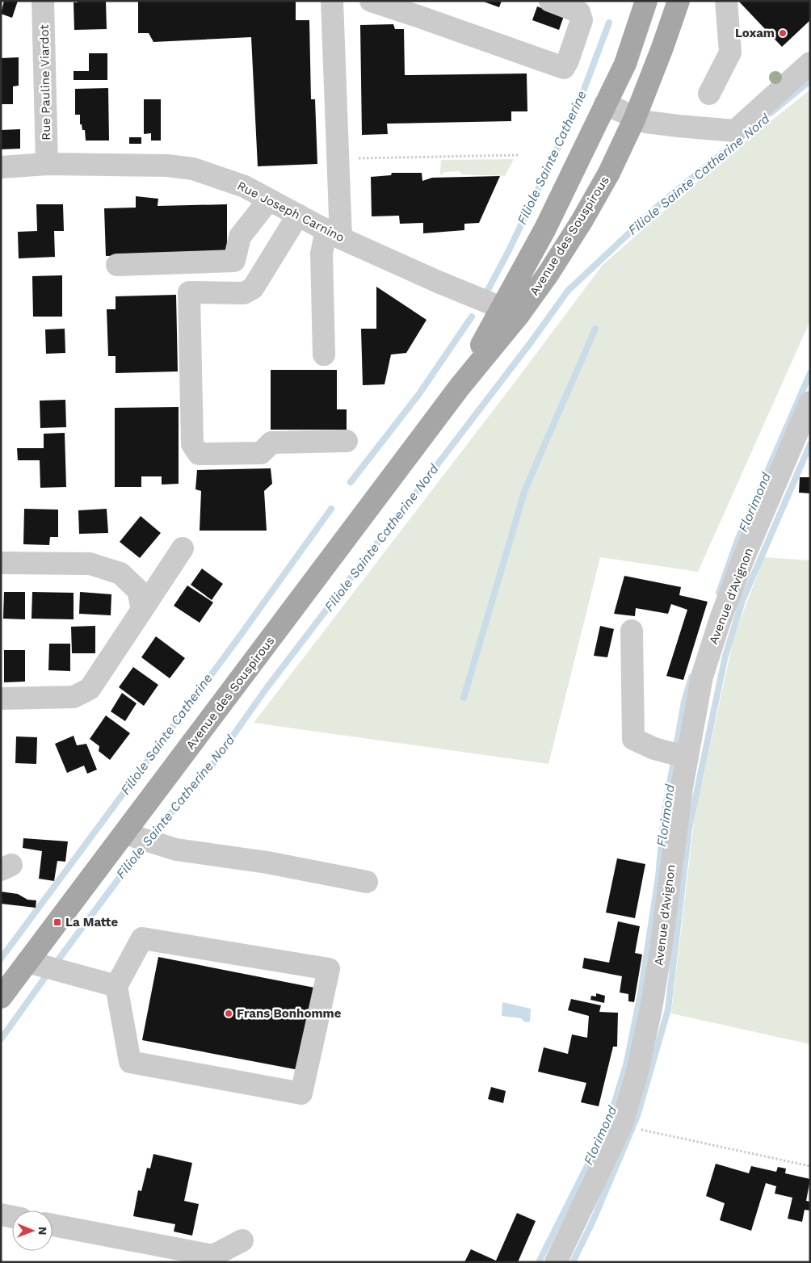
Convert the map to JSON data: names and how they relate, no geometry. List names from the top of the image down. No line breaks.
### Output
{"streets":{"main road":["Avenue des Souspirous"],"street":["Rue Pauline Viardot","Rue Joseph Carnino","Avenue d'Avignon"]},"crossings":[["Rue Pauline Viardot","Rue Joseph Carnino"],["Rue Joseph Carnino","Avenue des Souspirous"]],"water":["Filiole Sainte Catherine","Filiole Sainte Catherine Nord","Florimond"],"places":{"other":["Loxam","Frans Bonhomme"],"transit":["La Matte"]},"north":"right"}
